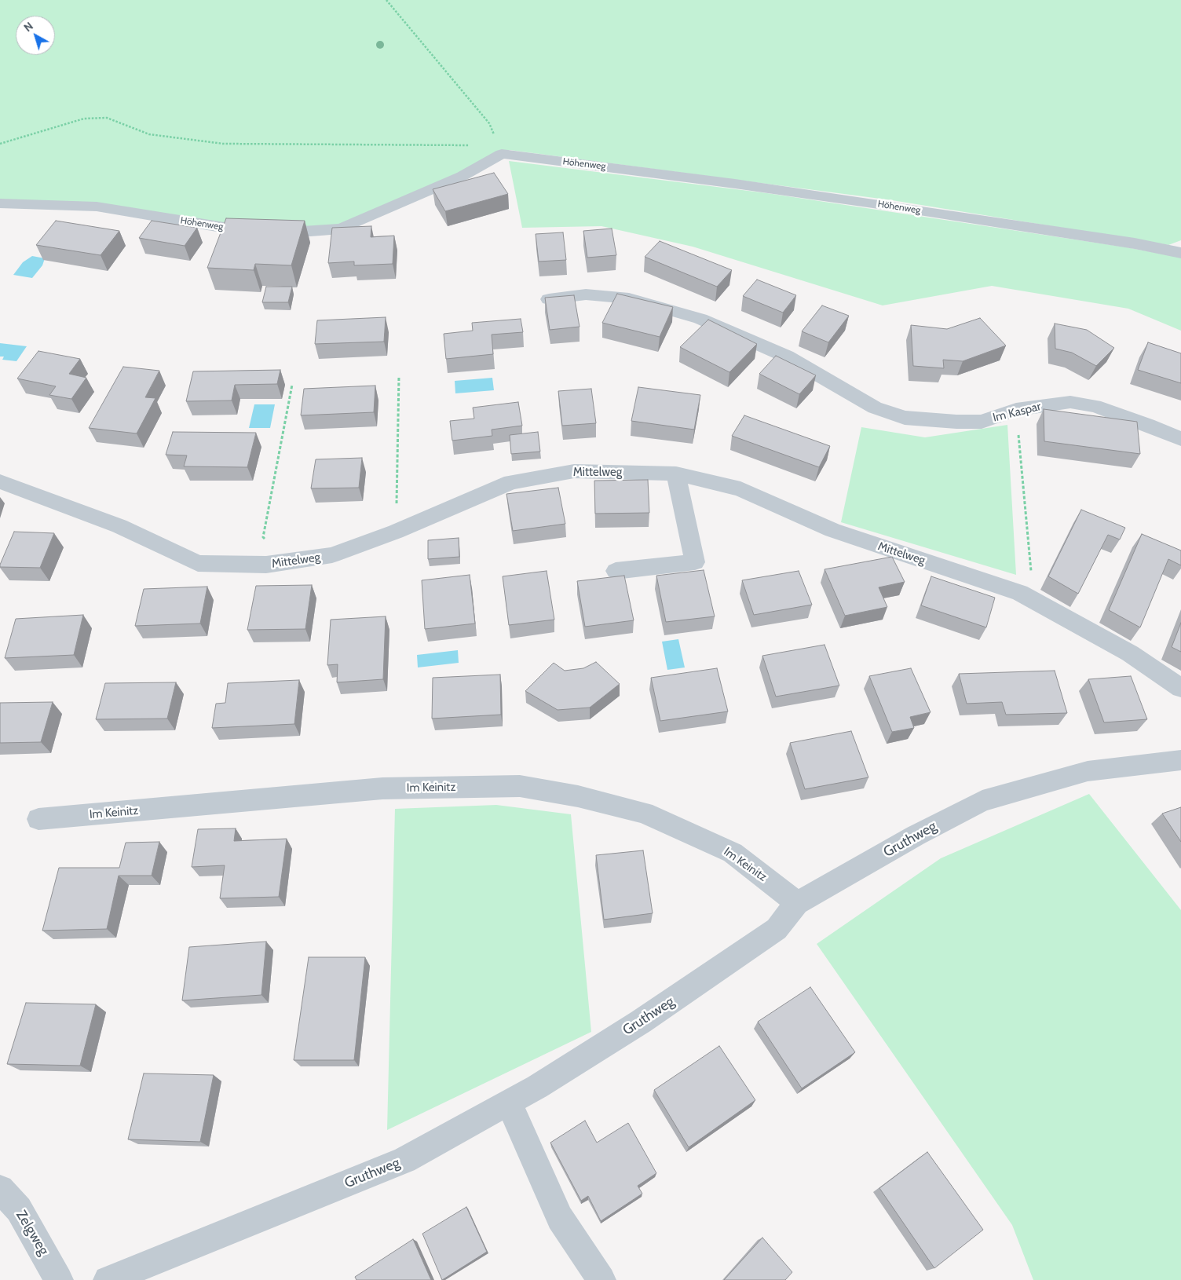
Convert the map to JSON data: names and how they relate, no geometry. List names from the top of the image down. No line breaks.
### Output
{"streets":{"street":["Höhenweg","Im Kaspar","Mittelweg","Im Keinitz","Gruthweg","Zelgweg"]},"crossings":[["Im Keinitz","Gruthweg"]],"north":"top left"}
